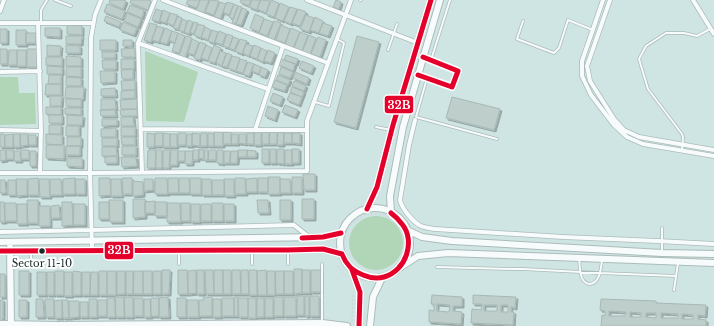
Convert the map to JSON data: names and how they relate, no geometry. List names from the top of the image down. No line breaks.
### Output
{"places":["Sector 11-10"],"lines":["transit line 32B"]}
